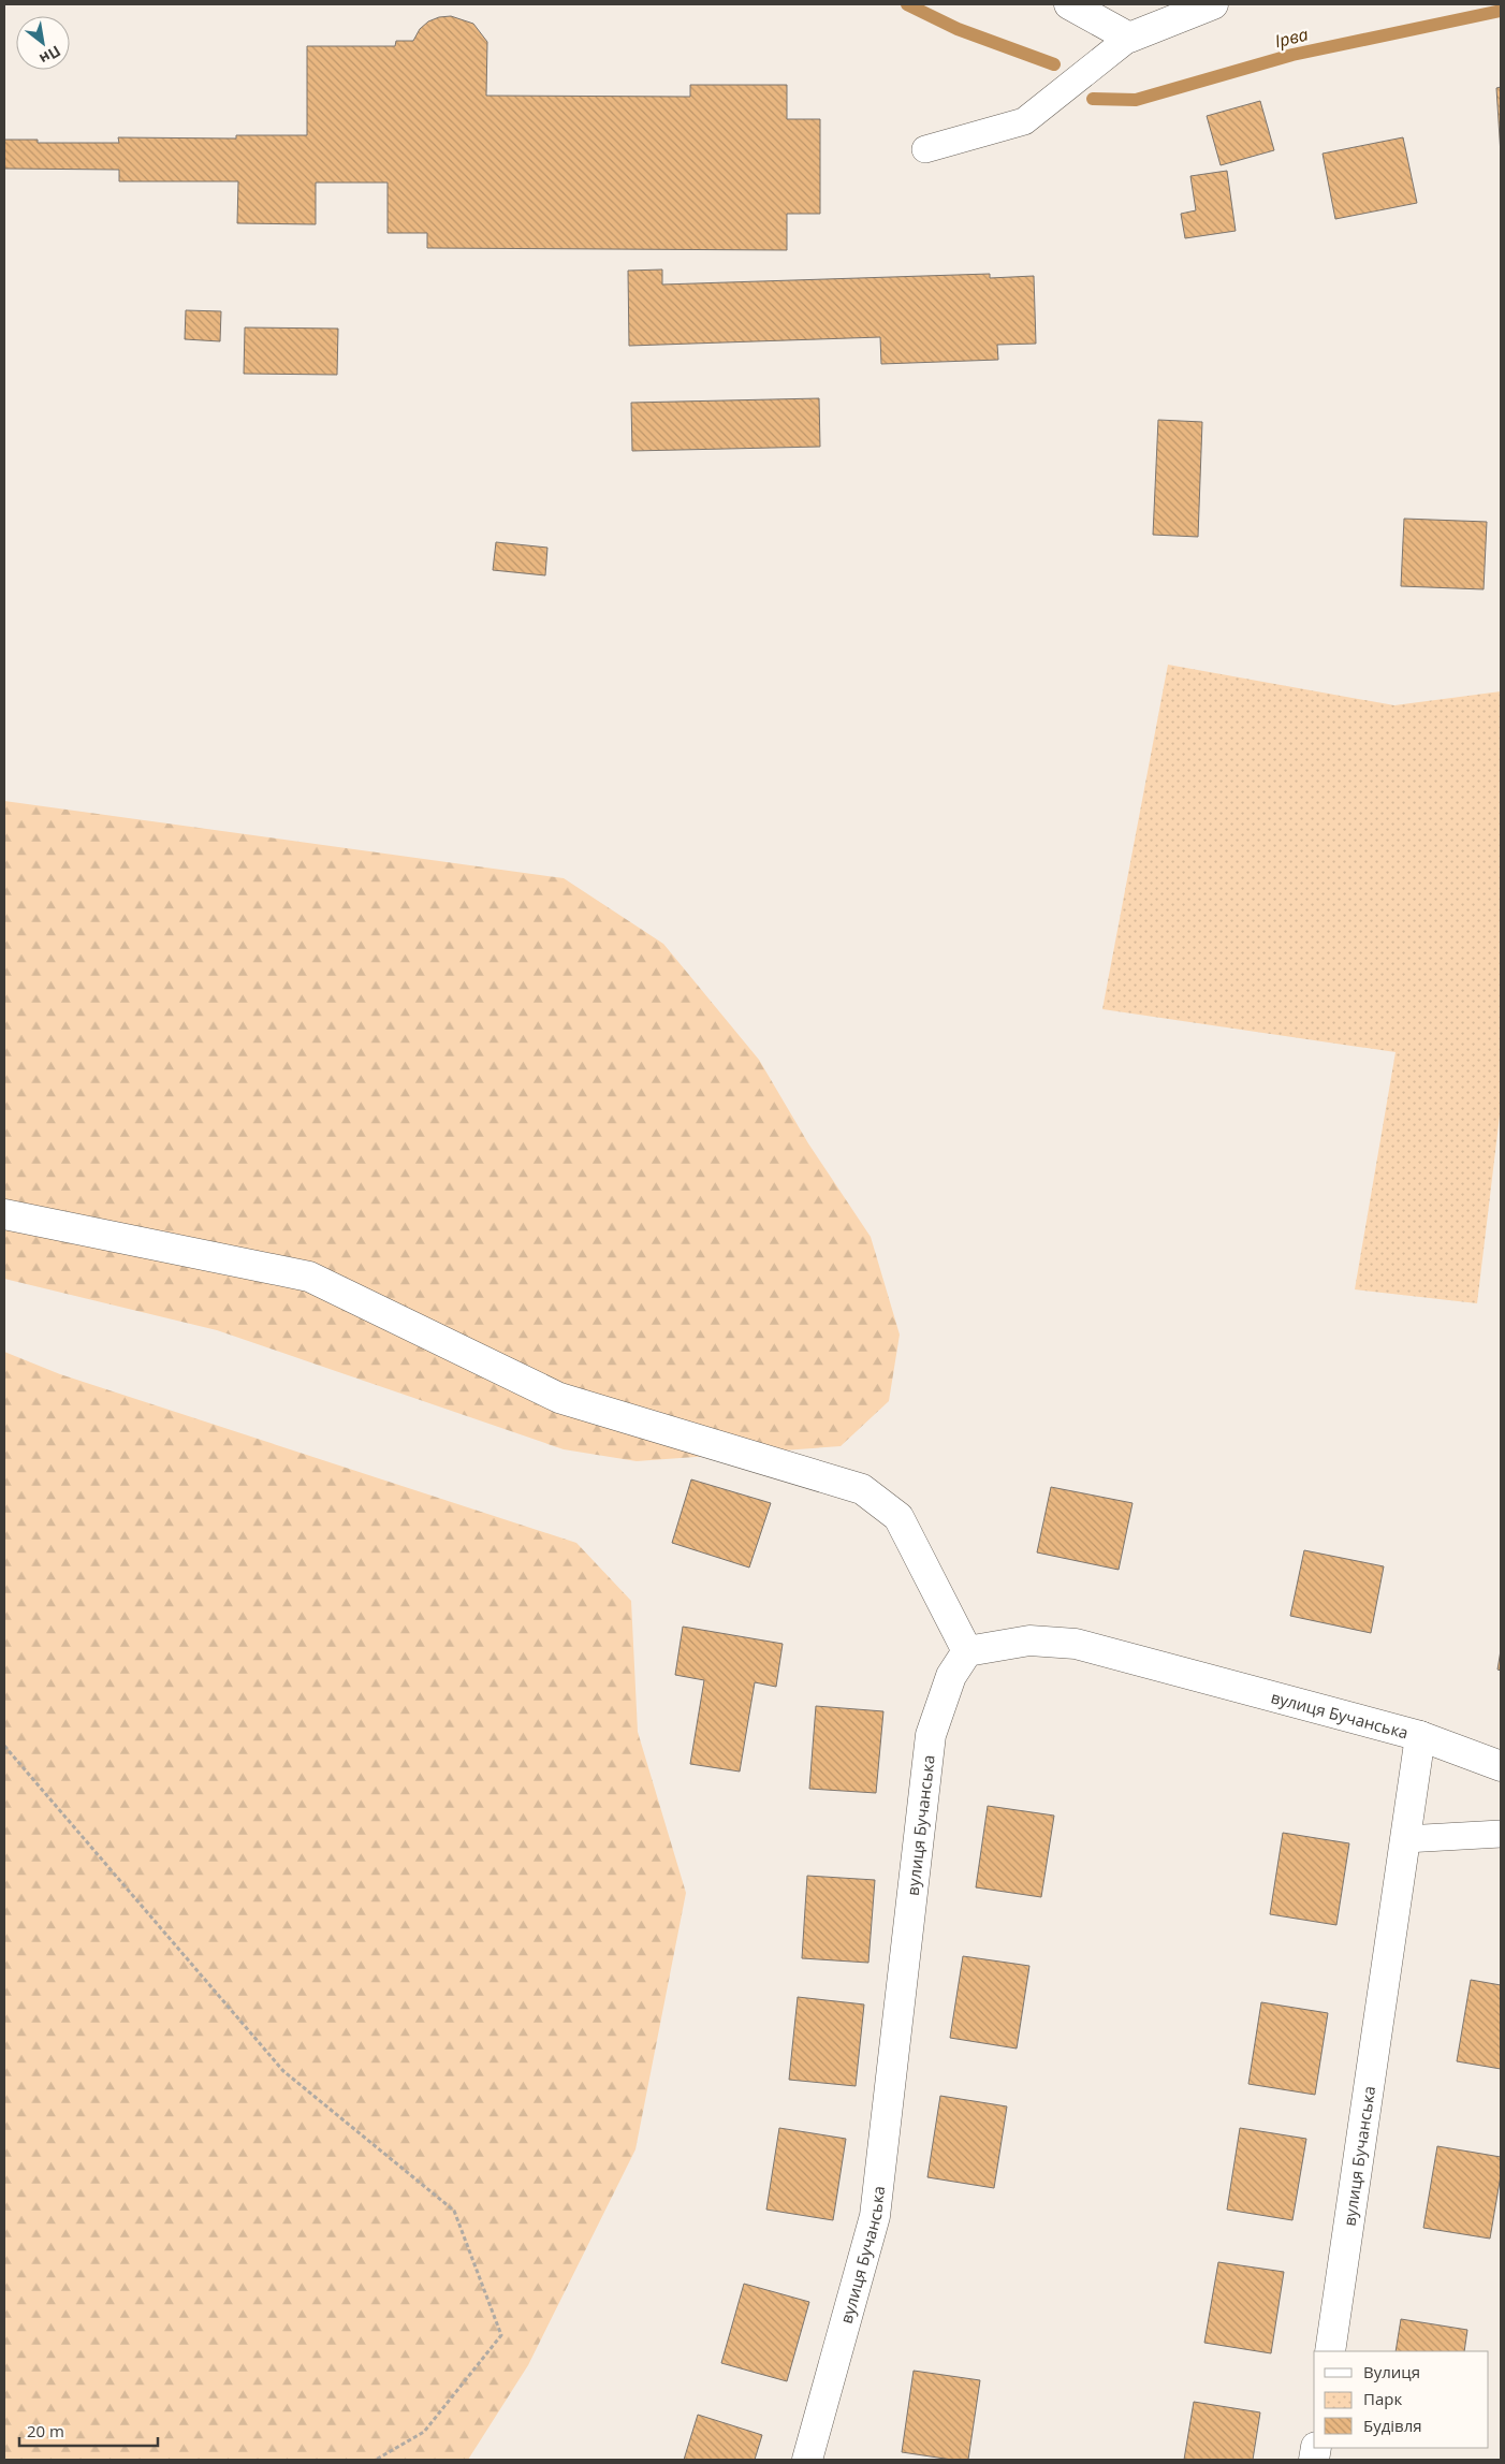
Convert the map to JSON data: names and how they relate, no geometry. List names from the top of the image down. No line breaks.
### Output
{"streets":{"street":["вулиця Бучанська"]},"water":["Ірва"],"legend":["Вулиця","Парк","Будівля"],"scale_bar":"20 m","north":"bottom right"}
